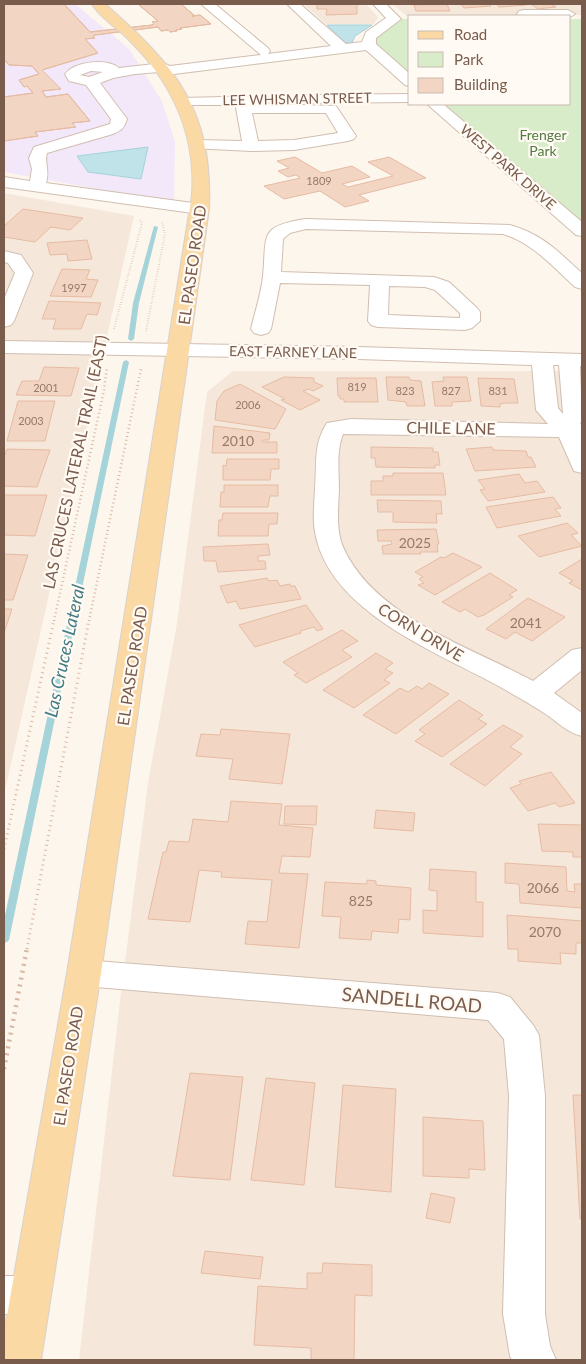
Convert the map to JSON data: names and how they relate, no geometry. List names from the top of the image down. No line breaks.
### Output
{"streets":{"main road":["EL PASEO ROAD"],"street":["LEE WHISMAN STREET","WEST PARK DRIVE","EAST FARNEY LANE","CHILE LANE","CORN DRIVE","SANDELL ROAD"],"path":["LAS CRUCES LATERAL TRAIL (EAST)"]},"crossings":[["LEE WHISMAN STREET","EL PASEO ROAD"],["EL PASEO ROAD","EAST FARNEY LANE"],["EL PASEO ROAD","SANDELL ROAD"],["EAST FARNEY LANE","LAS CRUCES LATERAL TRAIL (EAST)"],["CHILE LANE","CORN DRIVE"]],"water":["Las Cruces Lateral"],"parks":["Frenger Park"],"house_numbers":["1809","1997","819","2001","823","827","831","2006","2003","2010","2025","2041","2066","825","2070"],"legend":["Road","Park","Building"]}
